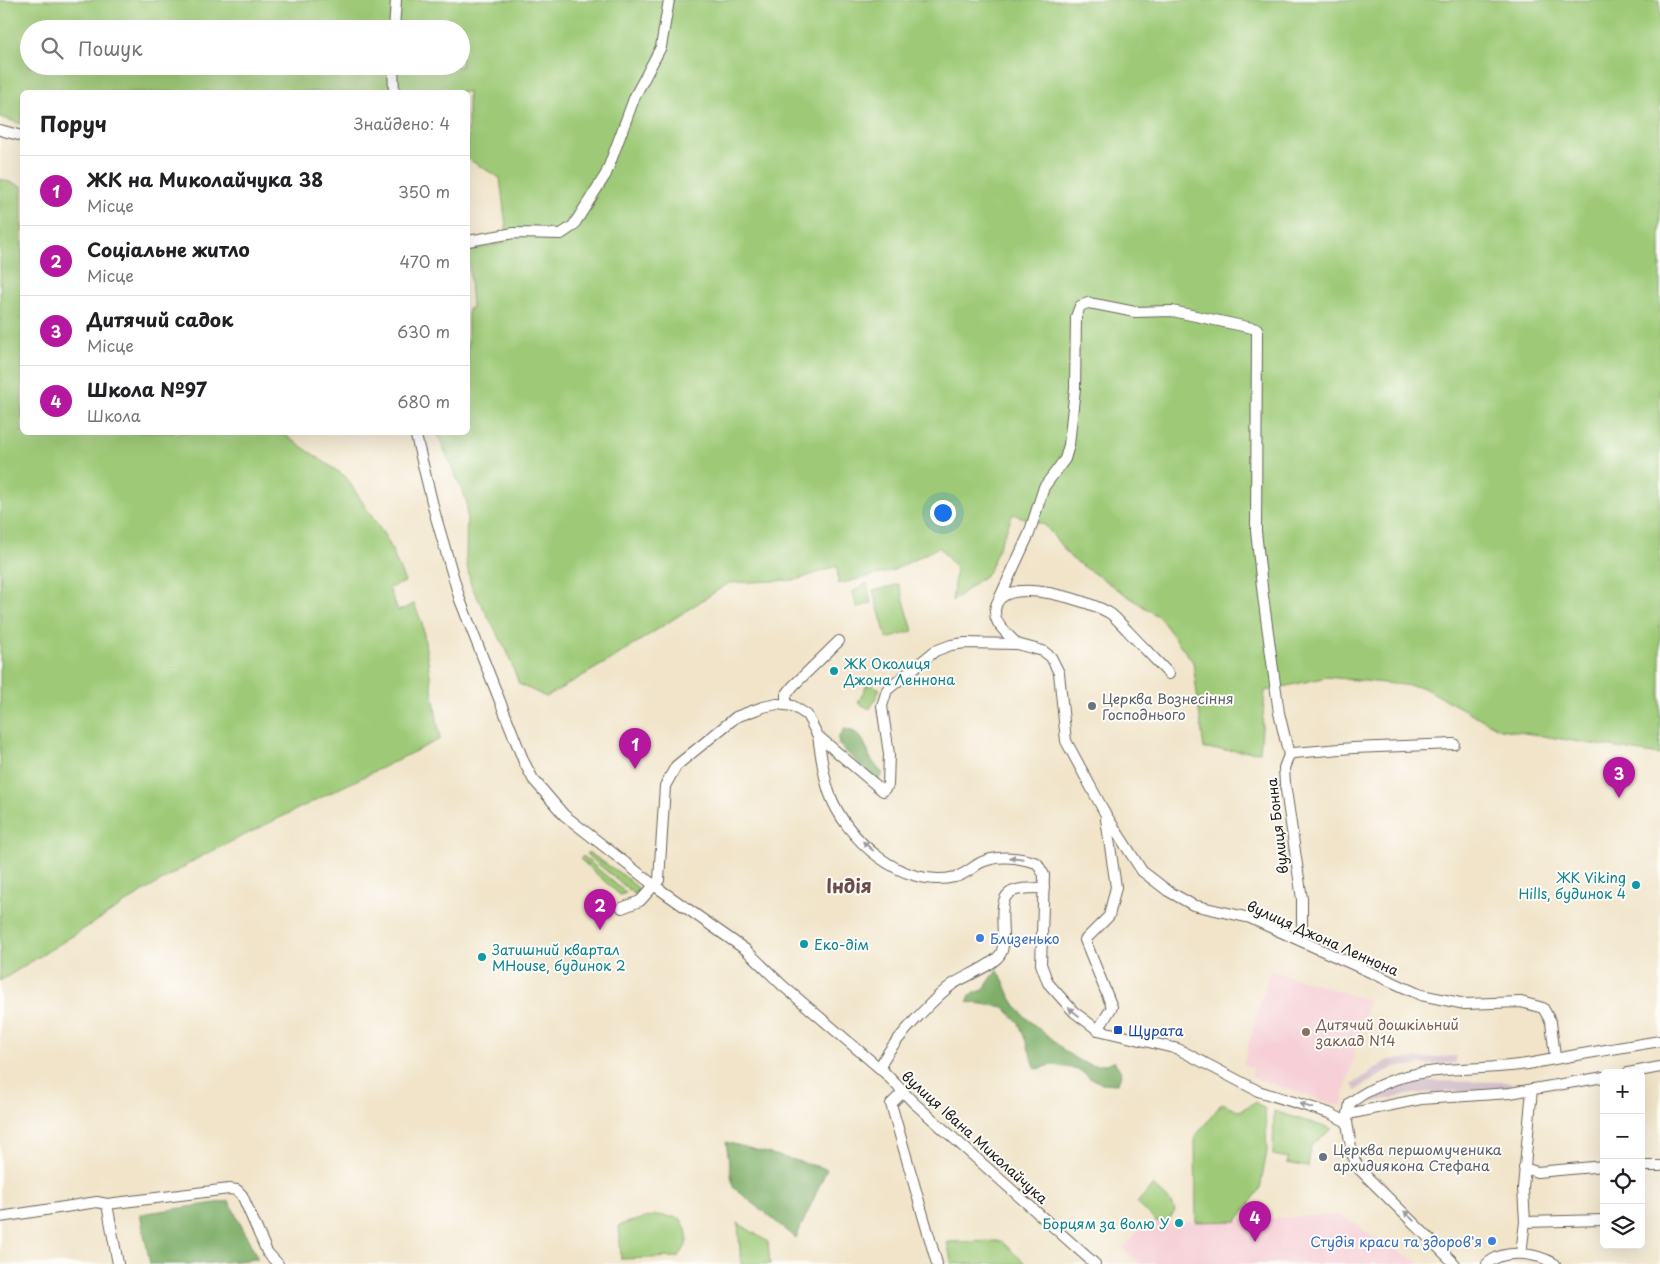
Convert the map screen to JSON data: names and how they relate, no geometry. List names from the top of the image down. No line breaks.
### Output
{"streets":{"street":["вулиця Бонна","вулиця Джона Леннона","вулиця Івана Миколайчука"]},"crossings":[["вулиця Бонна","вулиця Джона Леннона"]],"districts":["Індія"],"places":{"other":["ЖК Околиця Джона Леннона","Церква Вознесіння Господнього","ЖК Viking Hills, будинок 4","Близенько","Еко-дім","Затишний квартал MHouse, будинок 2","Дитячий дошкільний заклад N14","Церква першомученика архидиякона Стефана","Борцям за волю У","Студія краси та здоров'я"],"transit":["Щурата"]},"page":{"search":"Пошук","heading":["Поруч","Знайдено: 4"],"list":[{"mark":"1","name":"ЖК на Миколайчука 38","note":"Місце","value":"350 m"},{"mark":"2","name":"Соціальне житло","note":"Місце","value":"470 m"},{"mark":"3","name":"Дитячий садок","note":"Місце","value":"630 m"},{"mark":"4","name":"Школа №97","note":"Школа","value":"680 m"}],"pins":["1","3","2","4"],"map_buttons":["+","−"]}}
